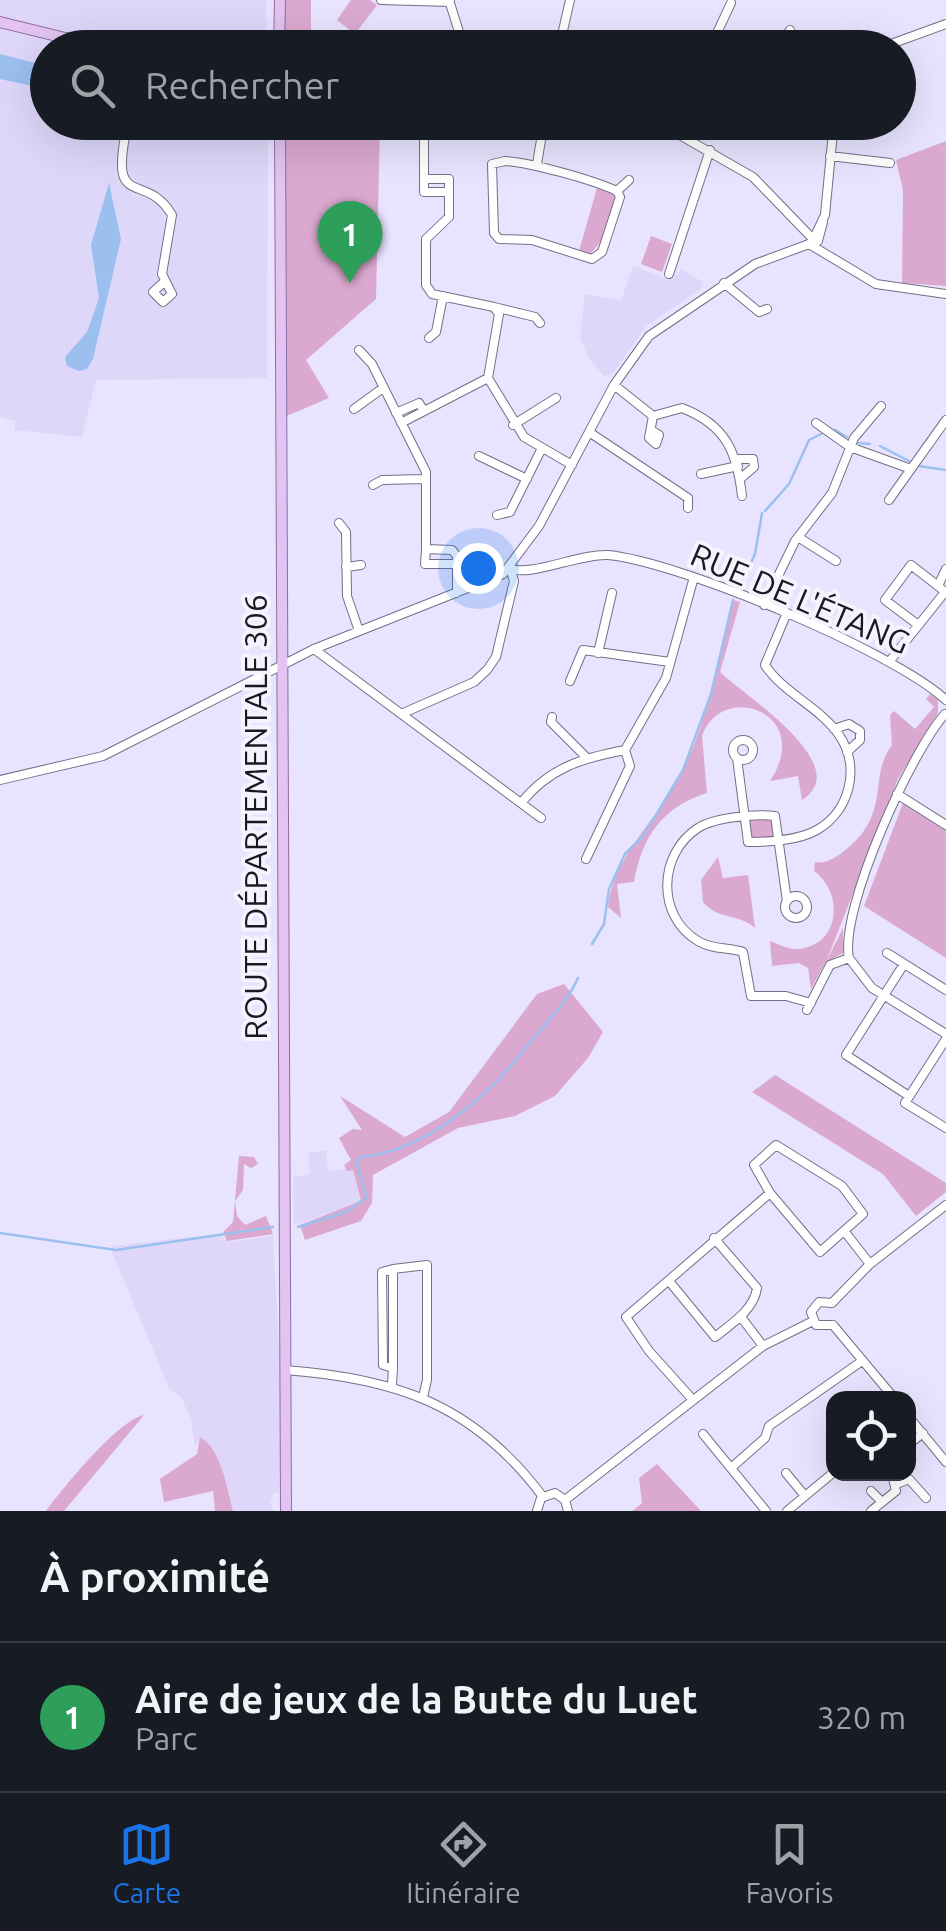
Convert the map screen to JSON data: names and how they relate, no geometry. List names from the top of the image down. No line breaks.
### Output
{"streets":{"main road":["ROUTE DÉPARTEMENTALE 306"],"street":["RUE DE L'ÉTANG"]},"crossings":[["RUE DE L'ÉTANG","ROUTE DÉPARTEMENTALE 306"]],"page":{"search":"Rechercher","pins":"1","heading":"À proximité","list":[{"mark":"1","name":"Aire de jeux de la Butte du Luet","note":"Parc","value":"320 m"}],"nav":["Carte","Itinéraire","Favoris"]}}
